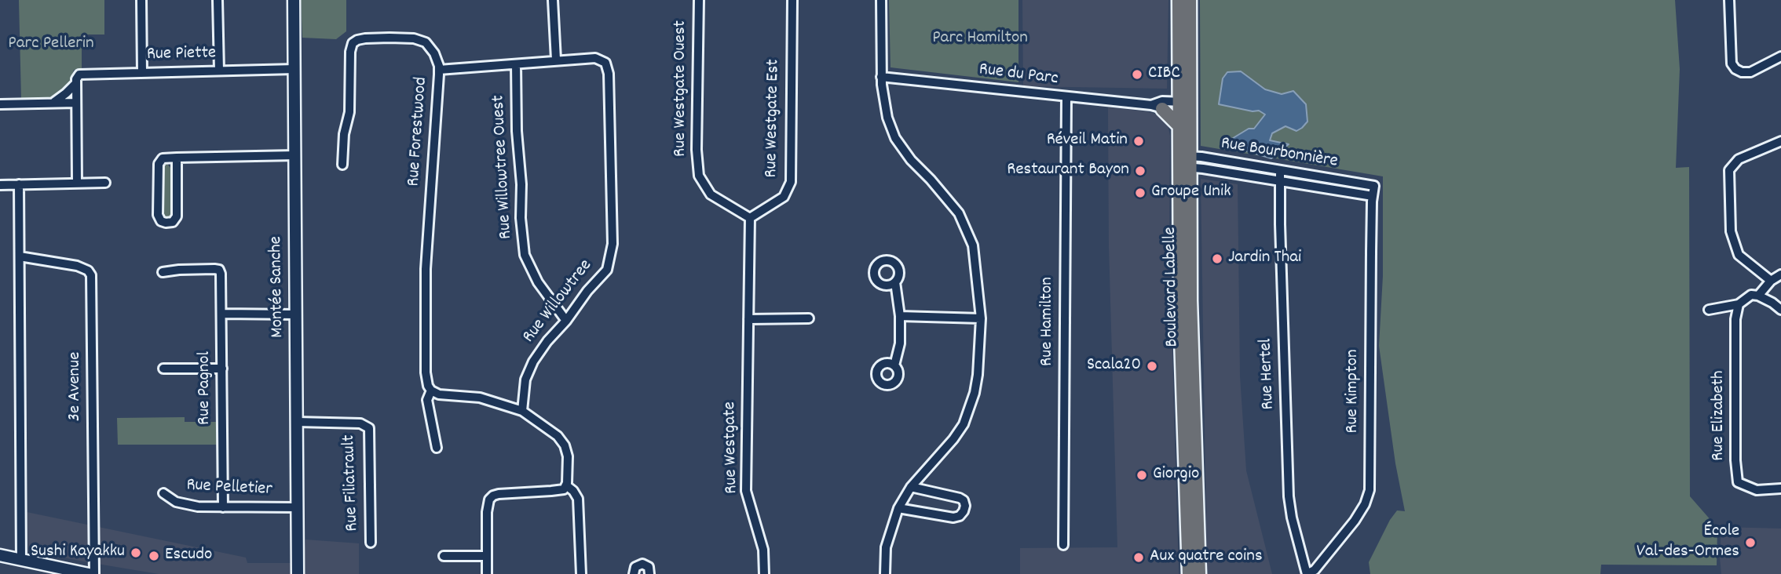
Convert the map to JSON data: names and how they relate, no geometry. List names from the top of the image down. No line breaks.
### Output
{"streets":{"main road":["Boulevard Labelle"],"street":["Rue Piette","Rue du Parc","Rue Westgate Ouest","Rue Westgate Est","Rue Forestwood","Rue Bourbonnière","Rue Willowtree Ouest","Montée Sanche","Rue Willowtree","Rue Hamilton","Rue Hertel","3e Avenue","Rue Pagnol","Rue Kimpton","Rue Elizabeth","Rue Westgate","Rue Filiatrault","Rue Pelletier"]},"crossings":[["Rue Piette","Montée Sanche"],["Rue du Parc","Boulevard Labelle"],["Rue du Parc","Rue Hamilton"],["Rue Westgate Ouest","Rue Westgate Est"],["Rue Westgate Ouest","Rue Westgate"],["Rue Westgate Est","Rue Westgate"],["Rue Forestwood","Rue Willowtree"],["Rue Bourbonnière","Boulevard Labelle"],["Rue Bourbonnière","Rue Hertel"],["Rue Bourbonnière","Rue Kimpton"],["Rue Willowtree Ouest","Rue Willowtree"],["Montée Sanche","Rue Filiatrault"],["Montée Sanche","Rue Pelletier"],["Rue Hertel","Rue Kimpton"],["Rue Pagnol","Rue Pelletier"]],"parks":["Parc Hamilton","Parc Pellerin"],"places":["CIBC","Réveil Matin","Restaurant Bayon","Groupe Unik","Jardin Thai","Scala20","Giorgio","École Val-des-Ormes","Sushi Kayakku","Escudo","Aux quatre coins"]}
